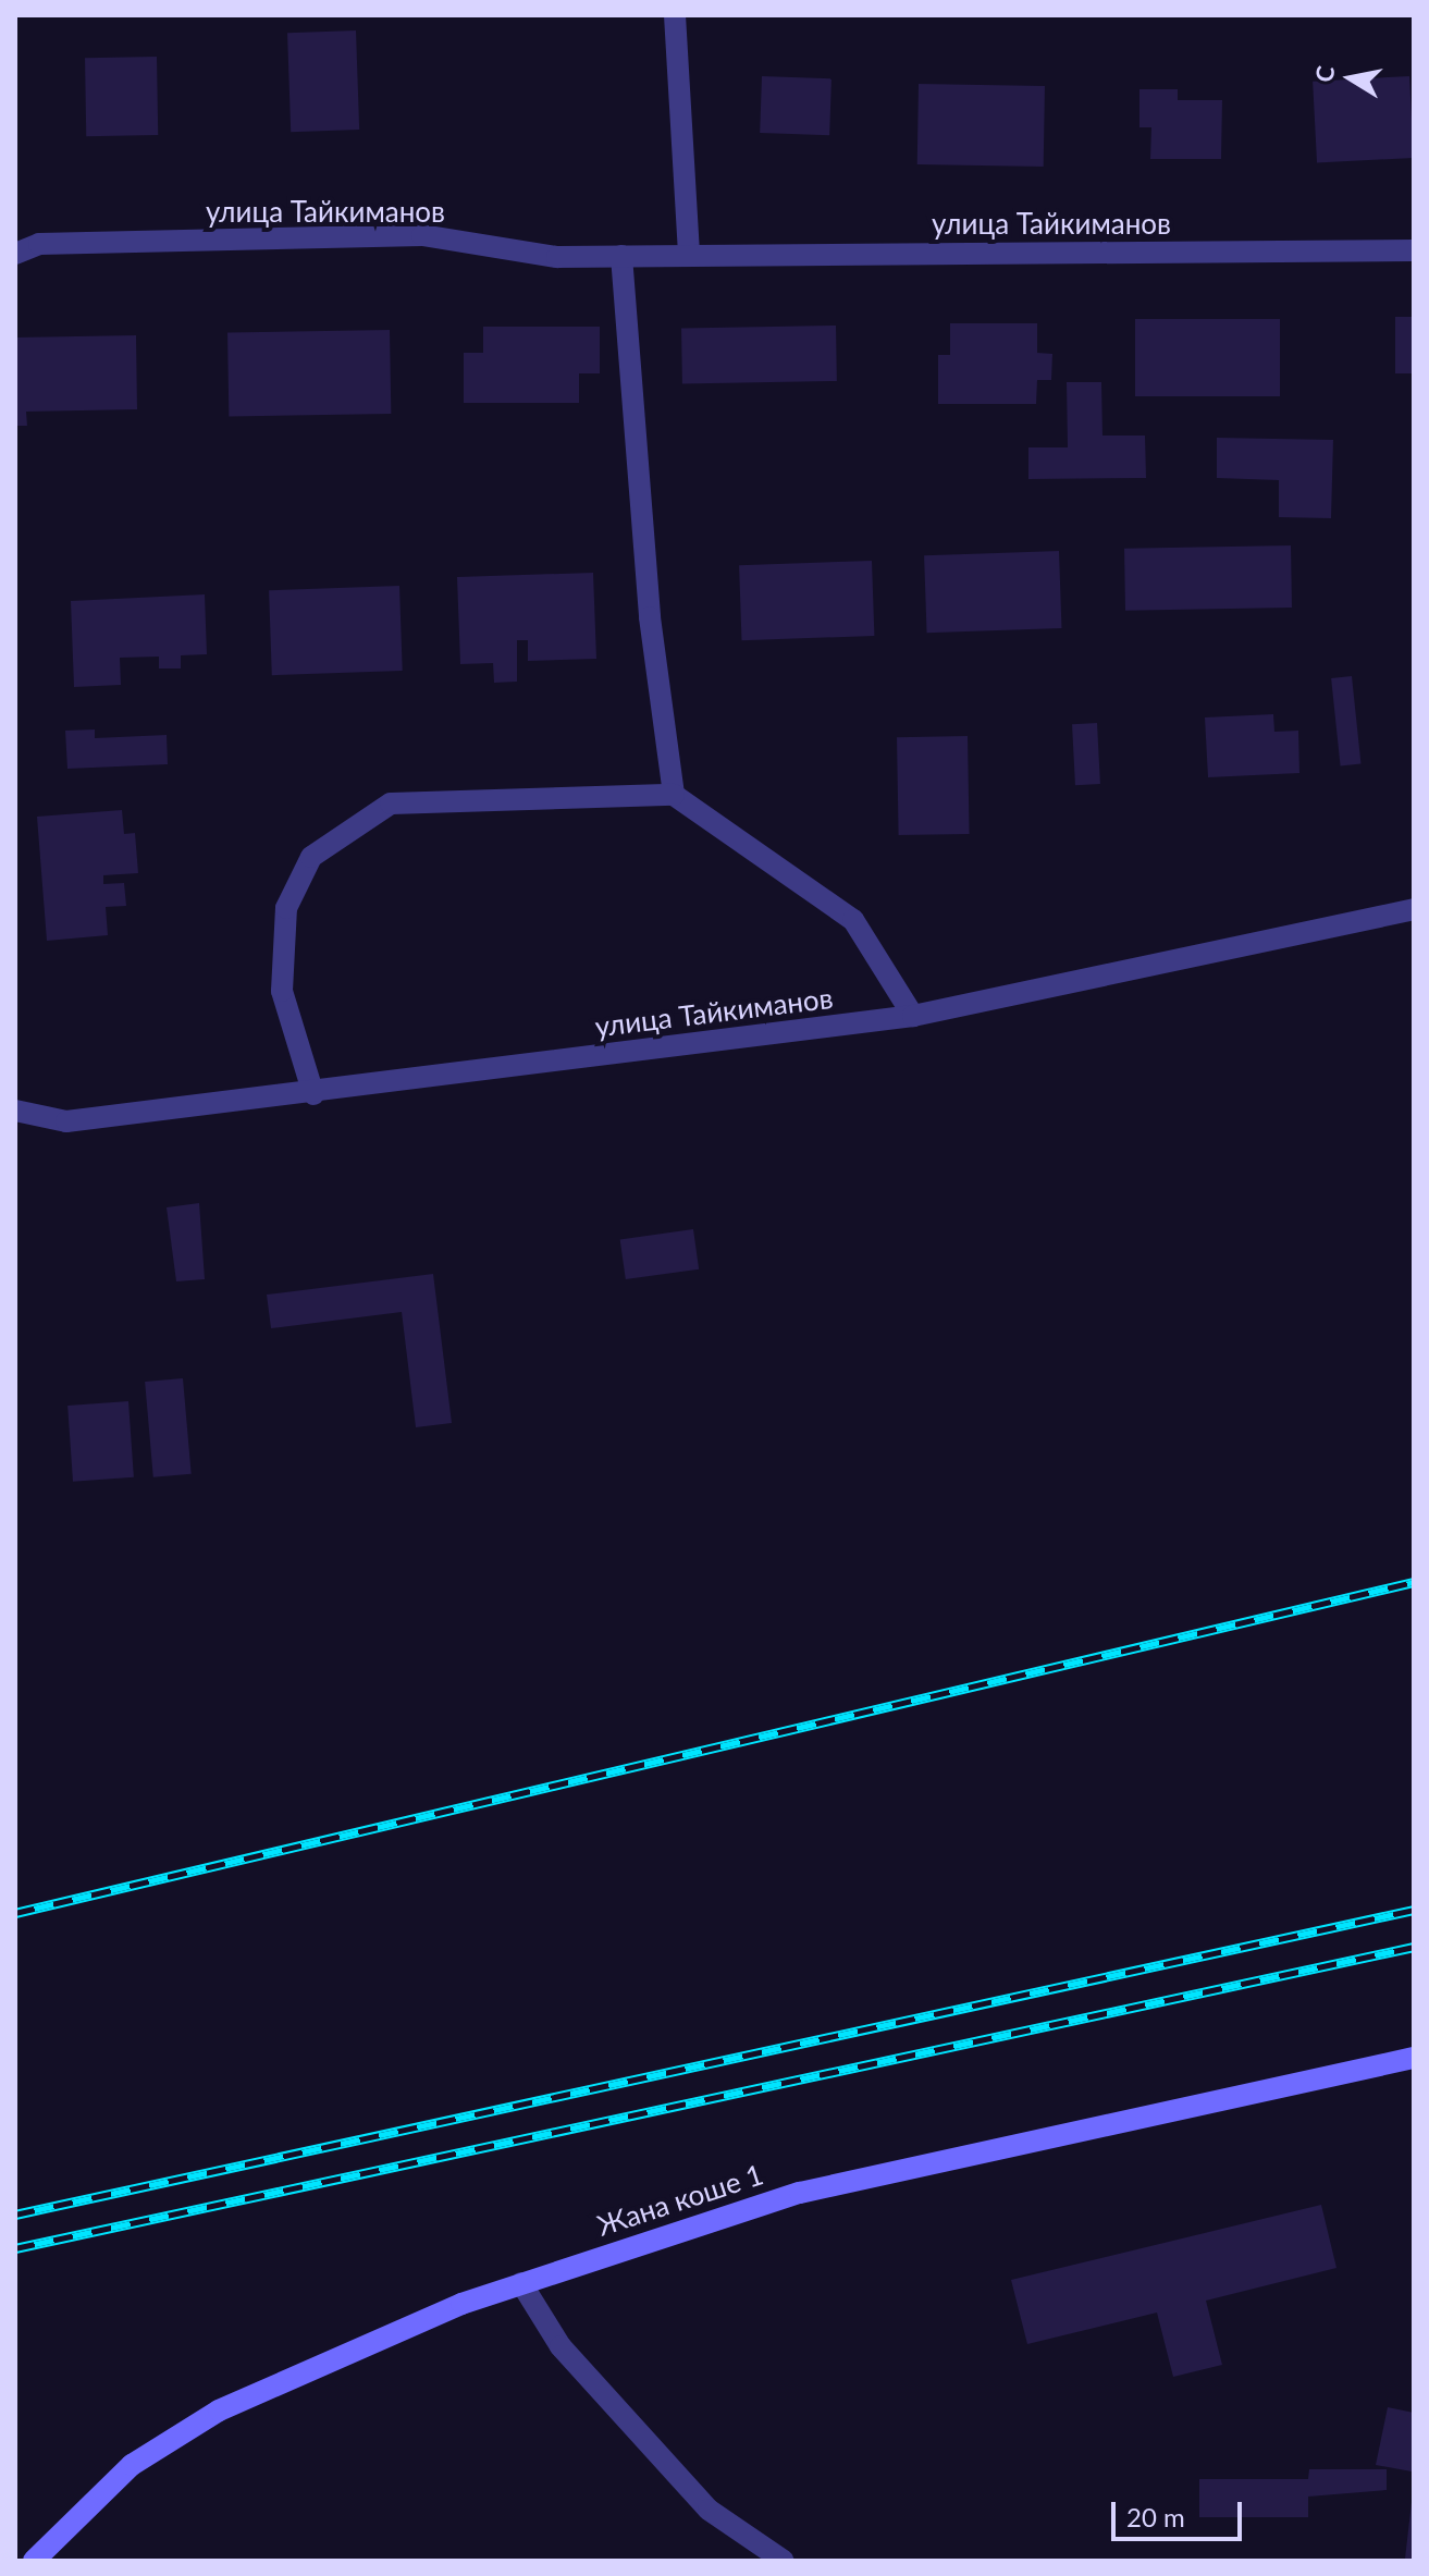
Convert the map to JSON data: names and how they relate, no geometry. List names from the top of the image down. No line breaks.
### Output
{"streets":{"street":["улица Тайкиманов","Жана коше 1"]},"scale_bar":"20 m","north":"left"}
